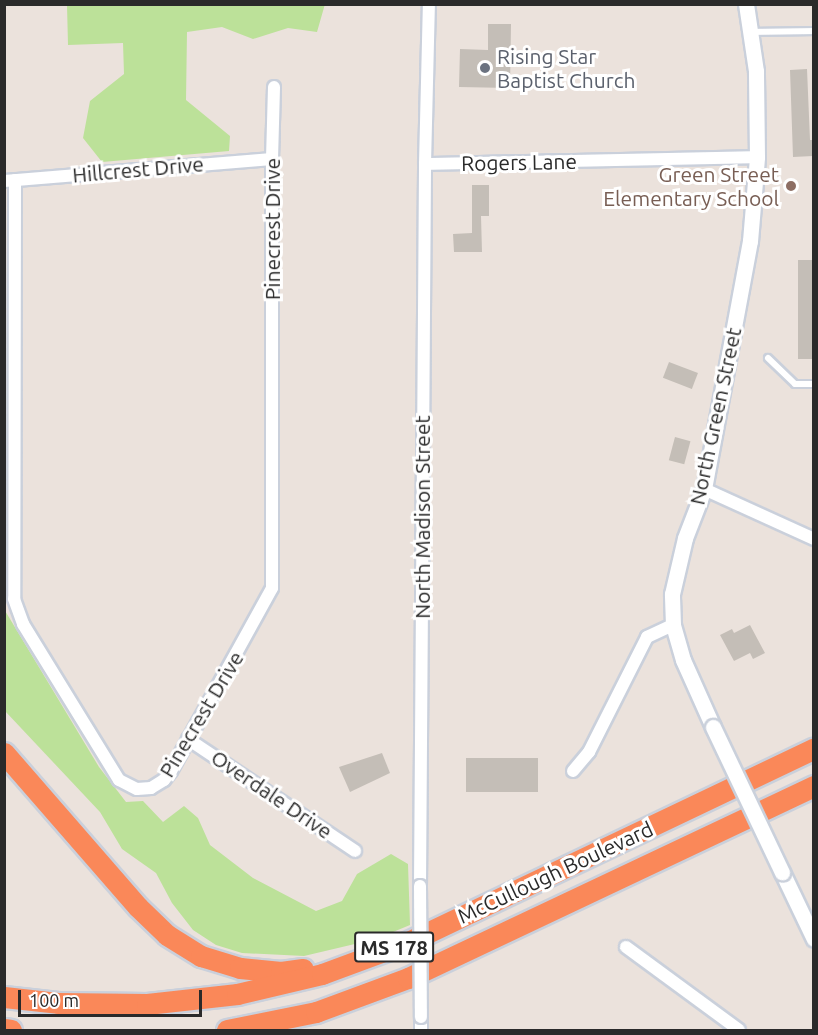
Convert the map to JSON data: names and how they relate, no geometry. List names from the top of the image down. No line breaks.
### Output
{"streets":{"highway":["McCullough Boulevard","MS 178"],"street":["Rogers Lane","Hillcrest Drive","Pinecrest Drive","North Green Street","North Madison Street","Overdale Drive"]},"crossings":[["Rogers Lane","North Green Street"],["Rogers Lane","North Madison Street"],["Hillcrest Drive","Pinecrest Drive"],["Pinecrest Drive","Overdale Drive"]],"places":["Rising Star Baptist Church","Green Street Elementary School"],"scale_bar":"100 m"}
